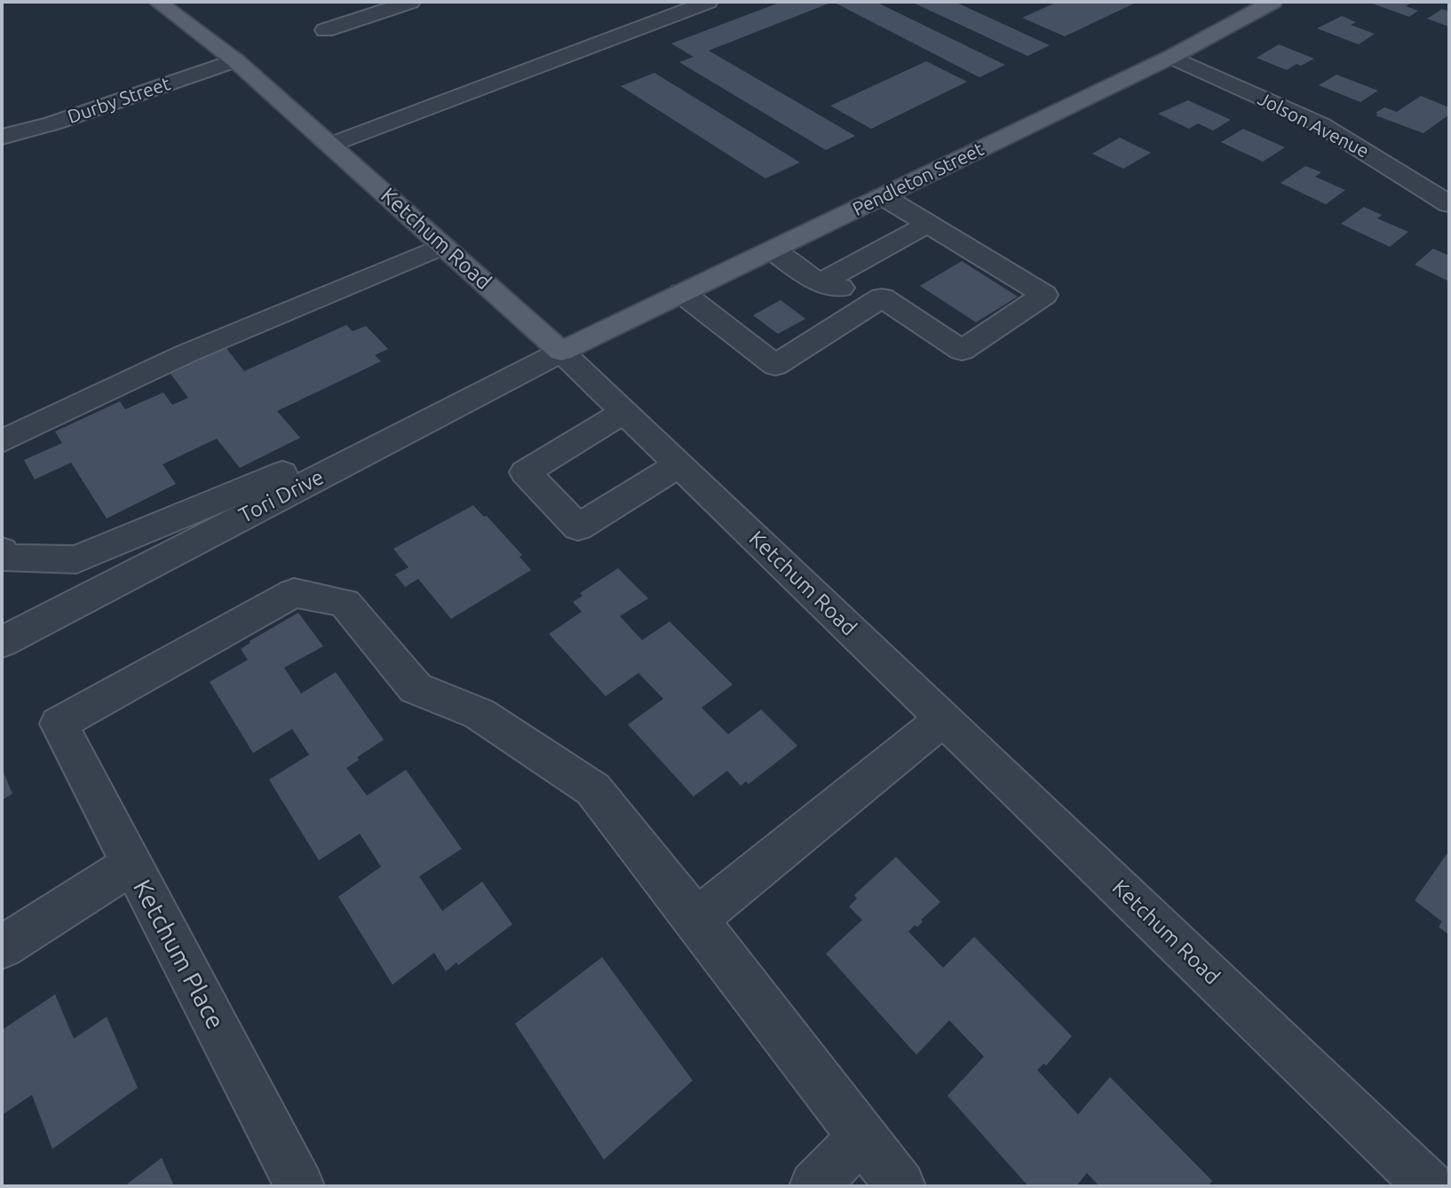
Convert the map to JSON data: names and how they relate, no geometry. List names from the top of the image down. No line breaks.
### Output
{"streets":{"main road":["Pendleton Street","Ketchum Road"],"street":["Durby Street","Jolson Avenue","Tori Drive","Ketchum Place"]},"crossings":[["Durby Street","Ketchum Road"],["Jolson Avenue","Pendleton Street"],["Pendleton Street","Ketchum Road"],["Pendleton Street","Tori Drive"],["Ketchum Road","Tori Drive"]]}
